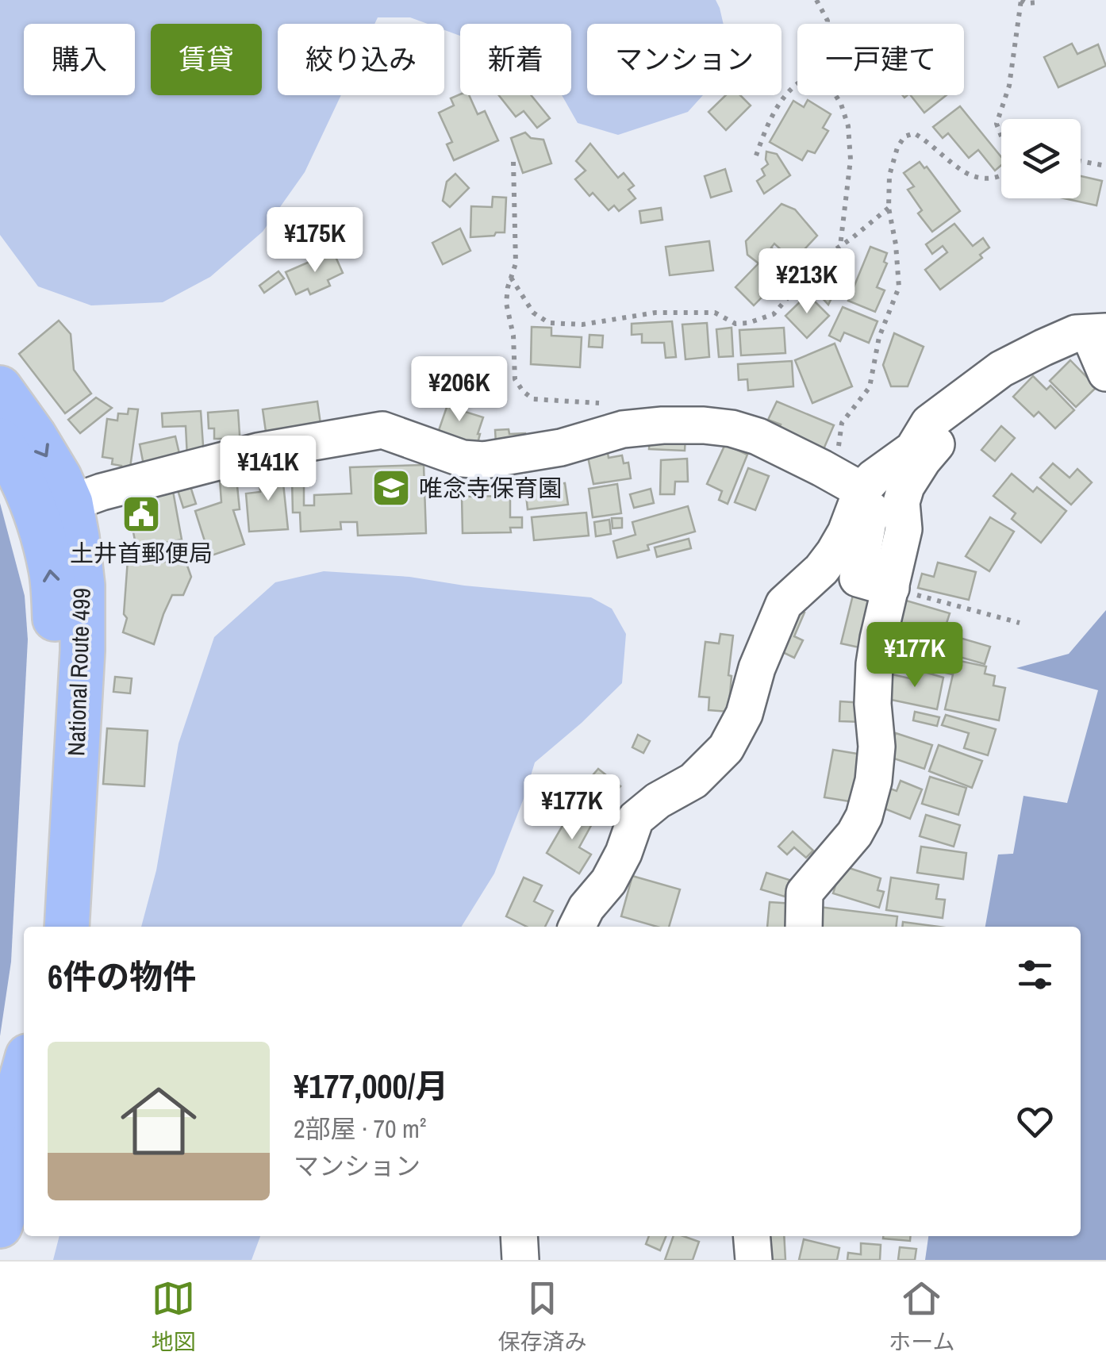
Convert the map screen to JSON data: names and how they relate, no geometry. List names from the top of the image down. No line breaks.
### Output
{"streets":{"highway":["National Route 499"]},"places":{"school or university":["唯念寺保育園"],"public building":["土井首郵便局"]},"page":{"chip":["購入","賃貸","絞り込み","新着","マンション","一戸建て"],"price":["¥175K","¥213K","¥206K","¥141K","¥177K","¥177K"],"heading":"6件の物件","list":[{"name":"¥177,000/月","note":"2部屋 · 70 m² · マンション"}],"tabs":["地図","保存済み","ホーム"]}}
